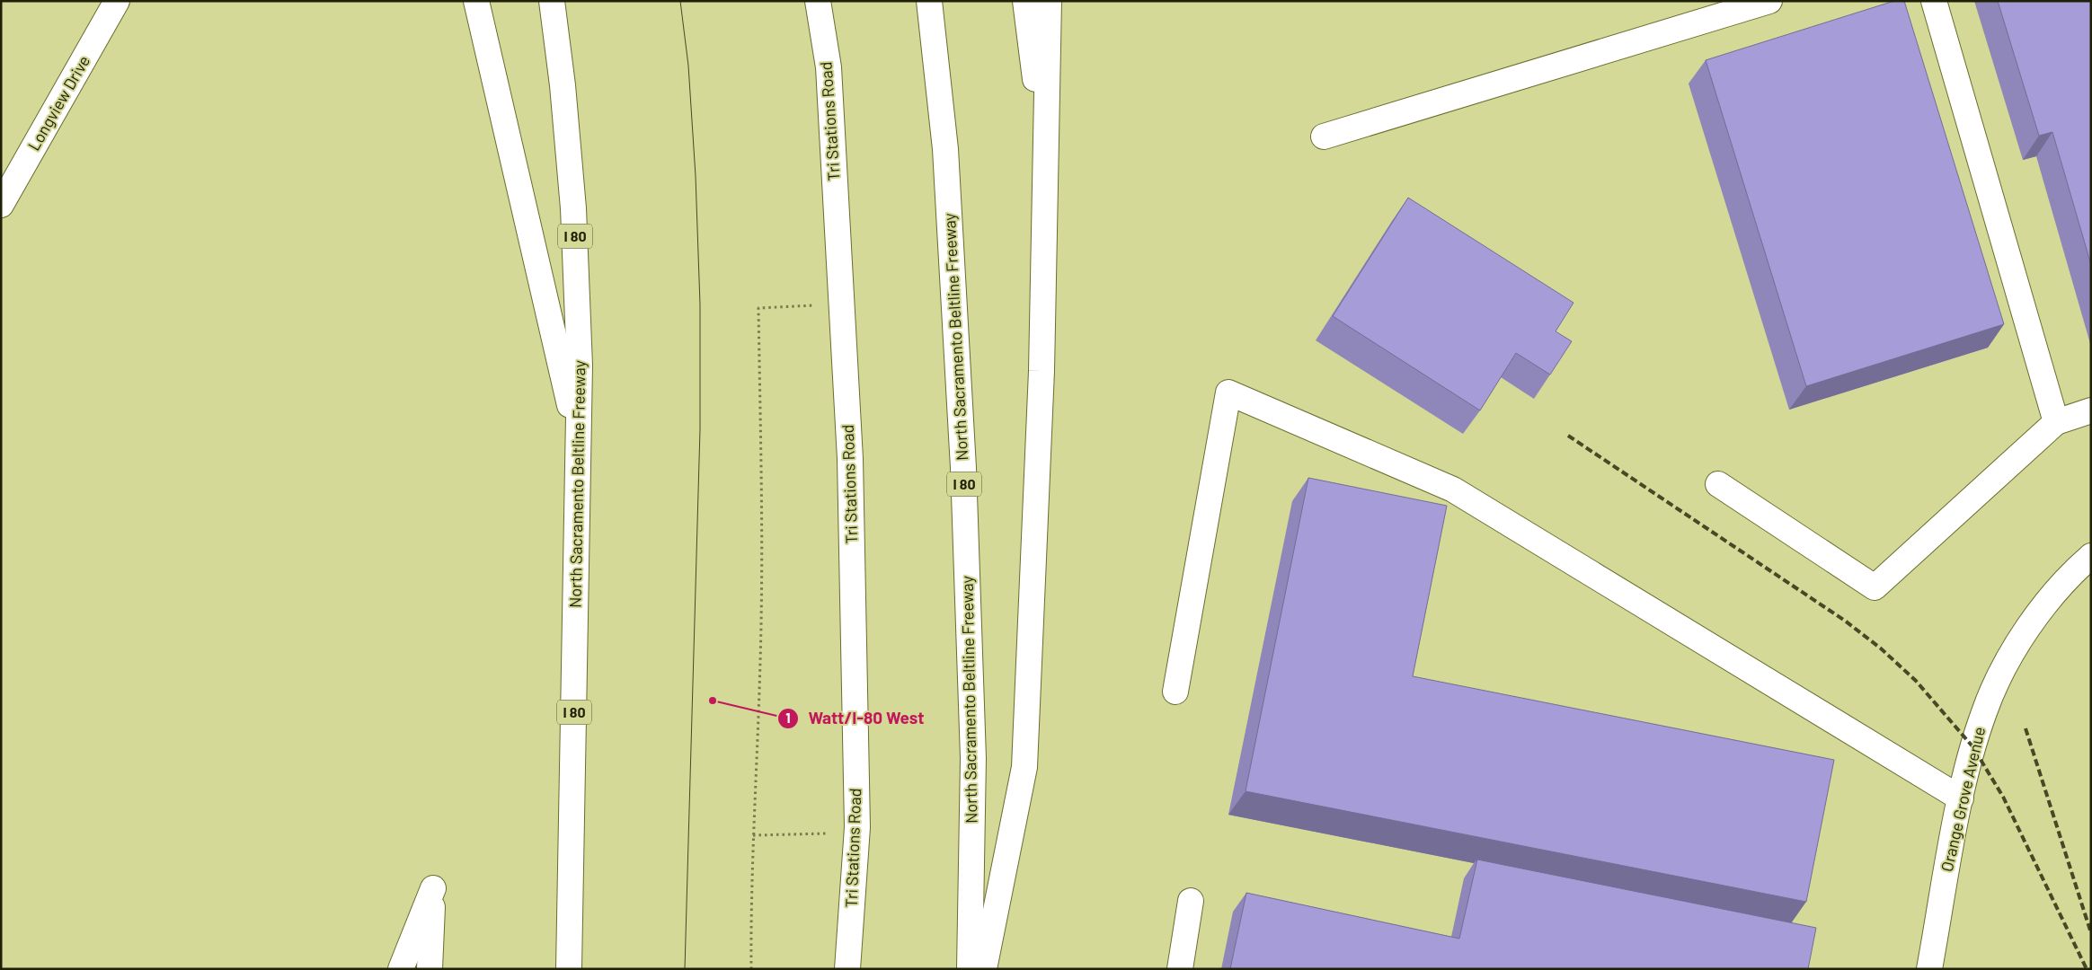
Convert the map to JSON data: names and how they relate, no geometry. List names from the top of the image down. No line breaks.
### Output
{"streets":{"main road":["Longview Drive","Tri Stations Road","I 80","North Sacramento Beltline Freeway","Orange Grove Avenue"]},"places":["Watt/I-80 West"]}
